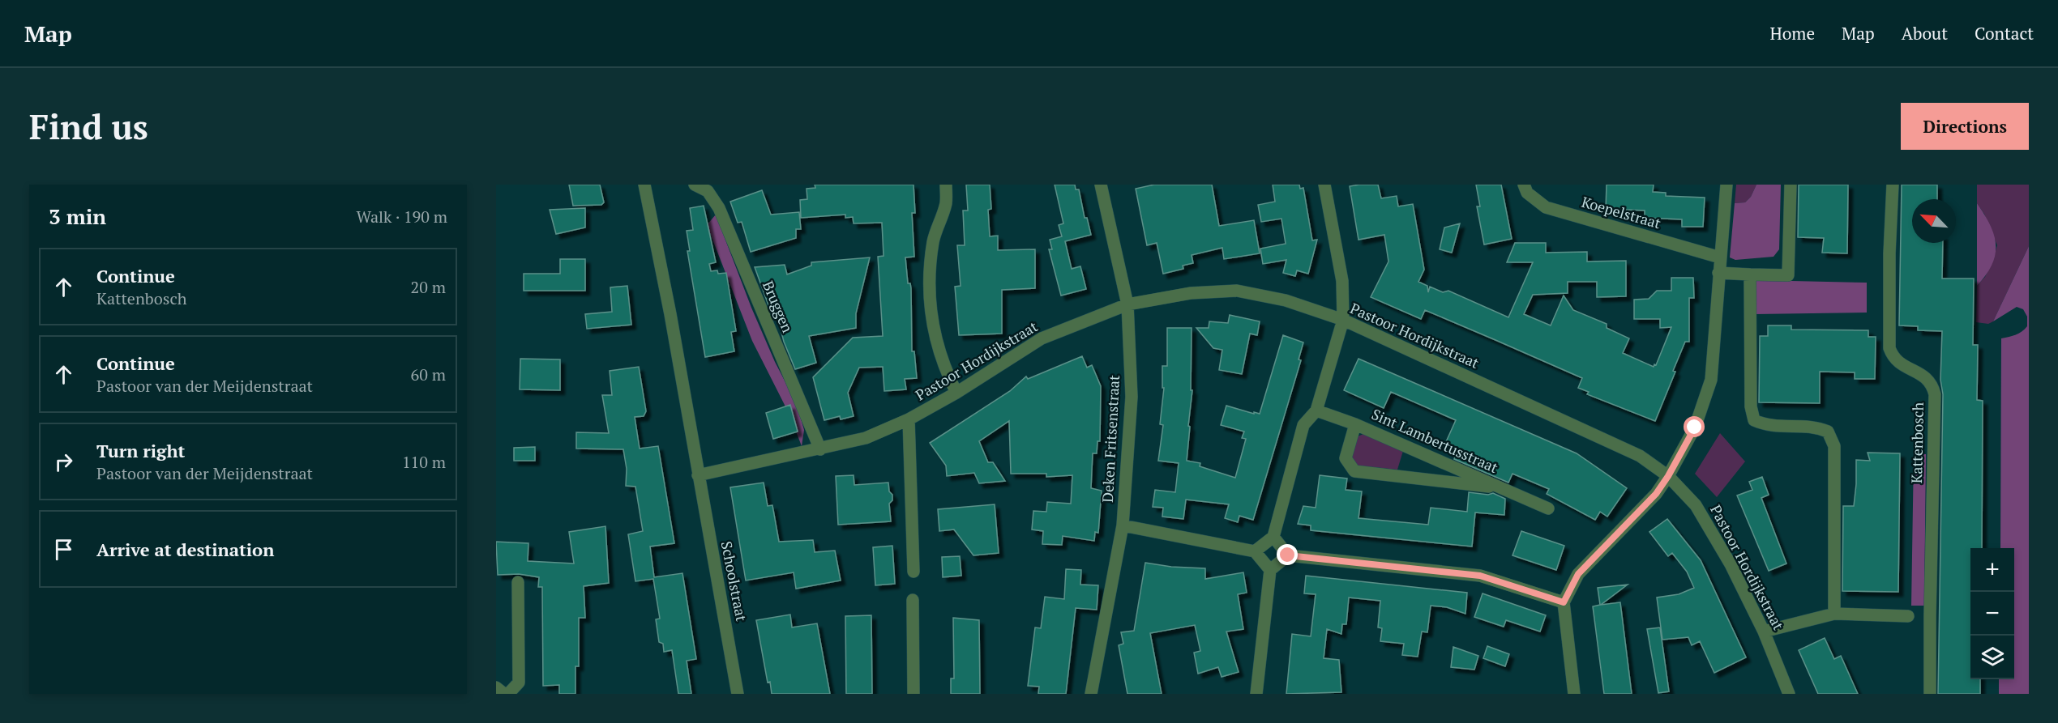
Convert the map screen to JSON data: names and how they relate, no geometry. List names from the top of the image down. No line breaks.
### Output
{"streets":{"street":["Koepelstraat","Bruggen","Pastoor Hordijkstraat","Deken Fritsenstraat","Sint Lambertusstraat","Kattenbosch","Schoolstraat"]},"crossings":[["Bruggen","Pastoor Hordijkstraat"],["Pastoor Hordijkstraat","Deken Fritsenstraat"],["Pastoor Hordijkstraat","Schoolstraat"]],"north":"top left","page":{"header":"Map","nav":["Home","Map","About","Contact"],"buttons":"Directions","title":"Find us","heading":["3 min","Walk · 190 m"],"list":[["Continue","Kattenbosch","20 m"],["Continue","Pastoor van der Meijdenstraat","60 m"],["Turn right","Pastoor van der Meijdenstraat","110 m"],"Arrive at destination"],"map_buttons":["+","−"]}}
